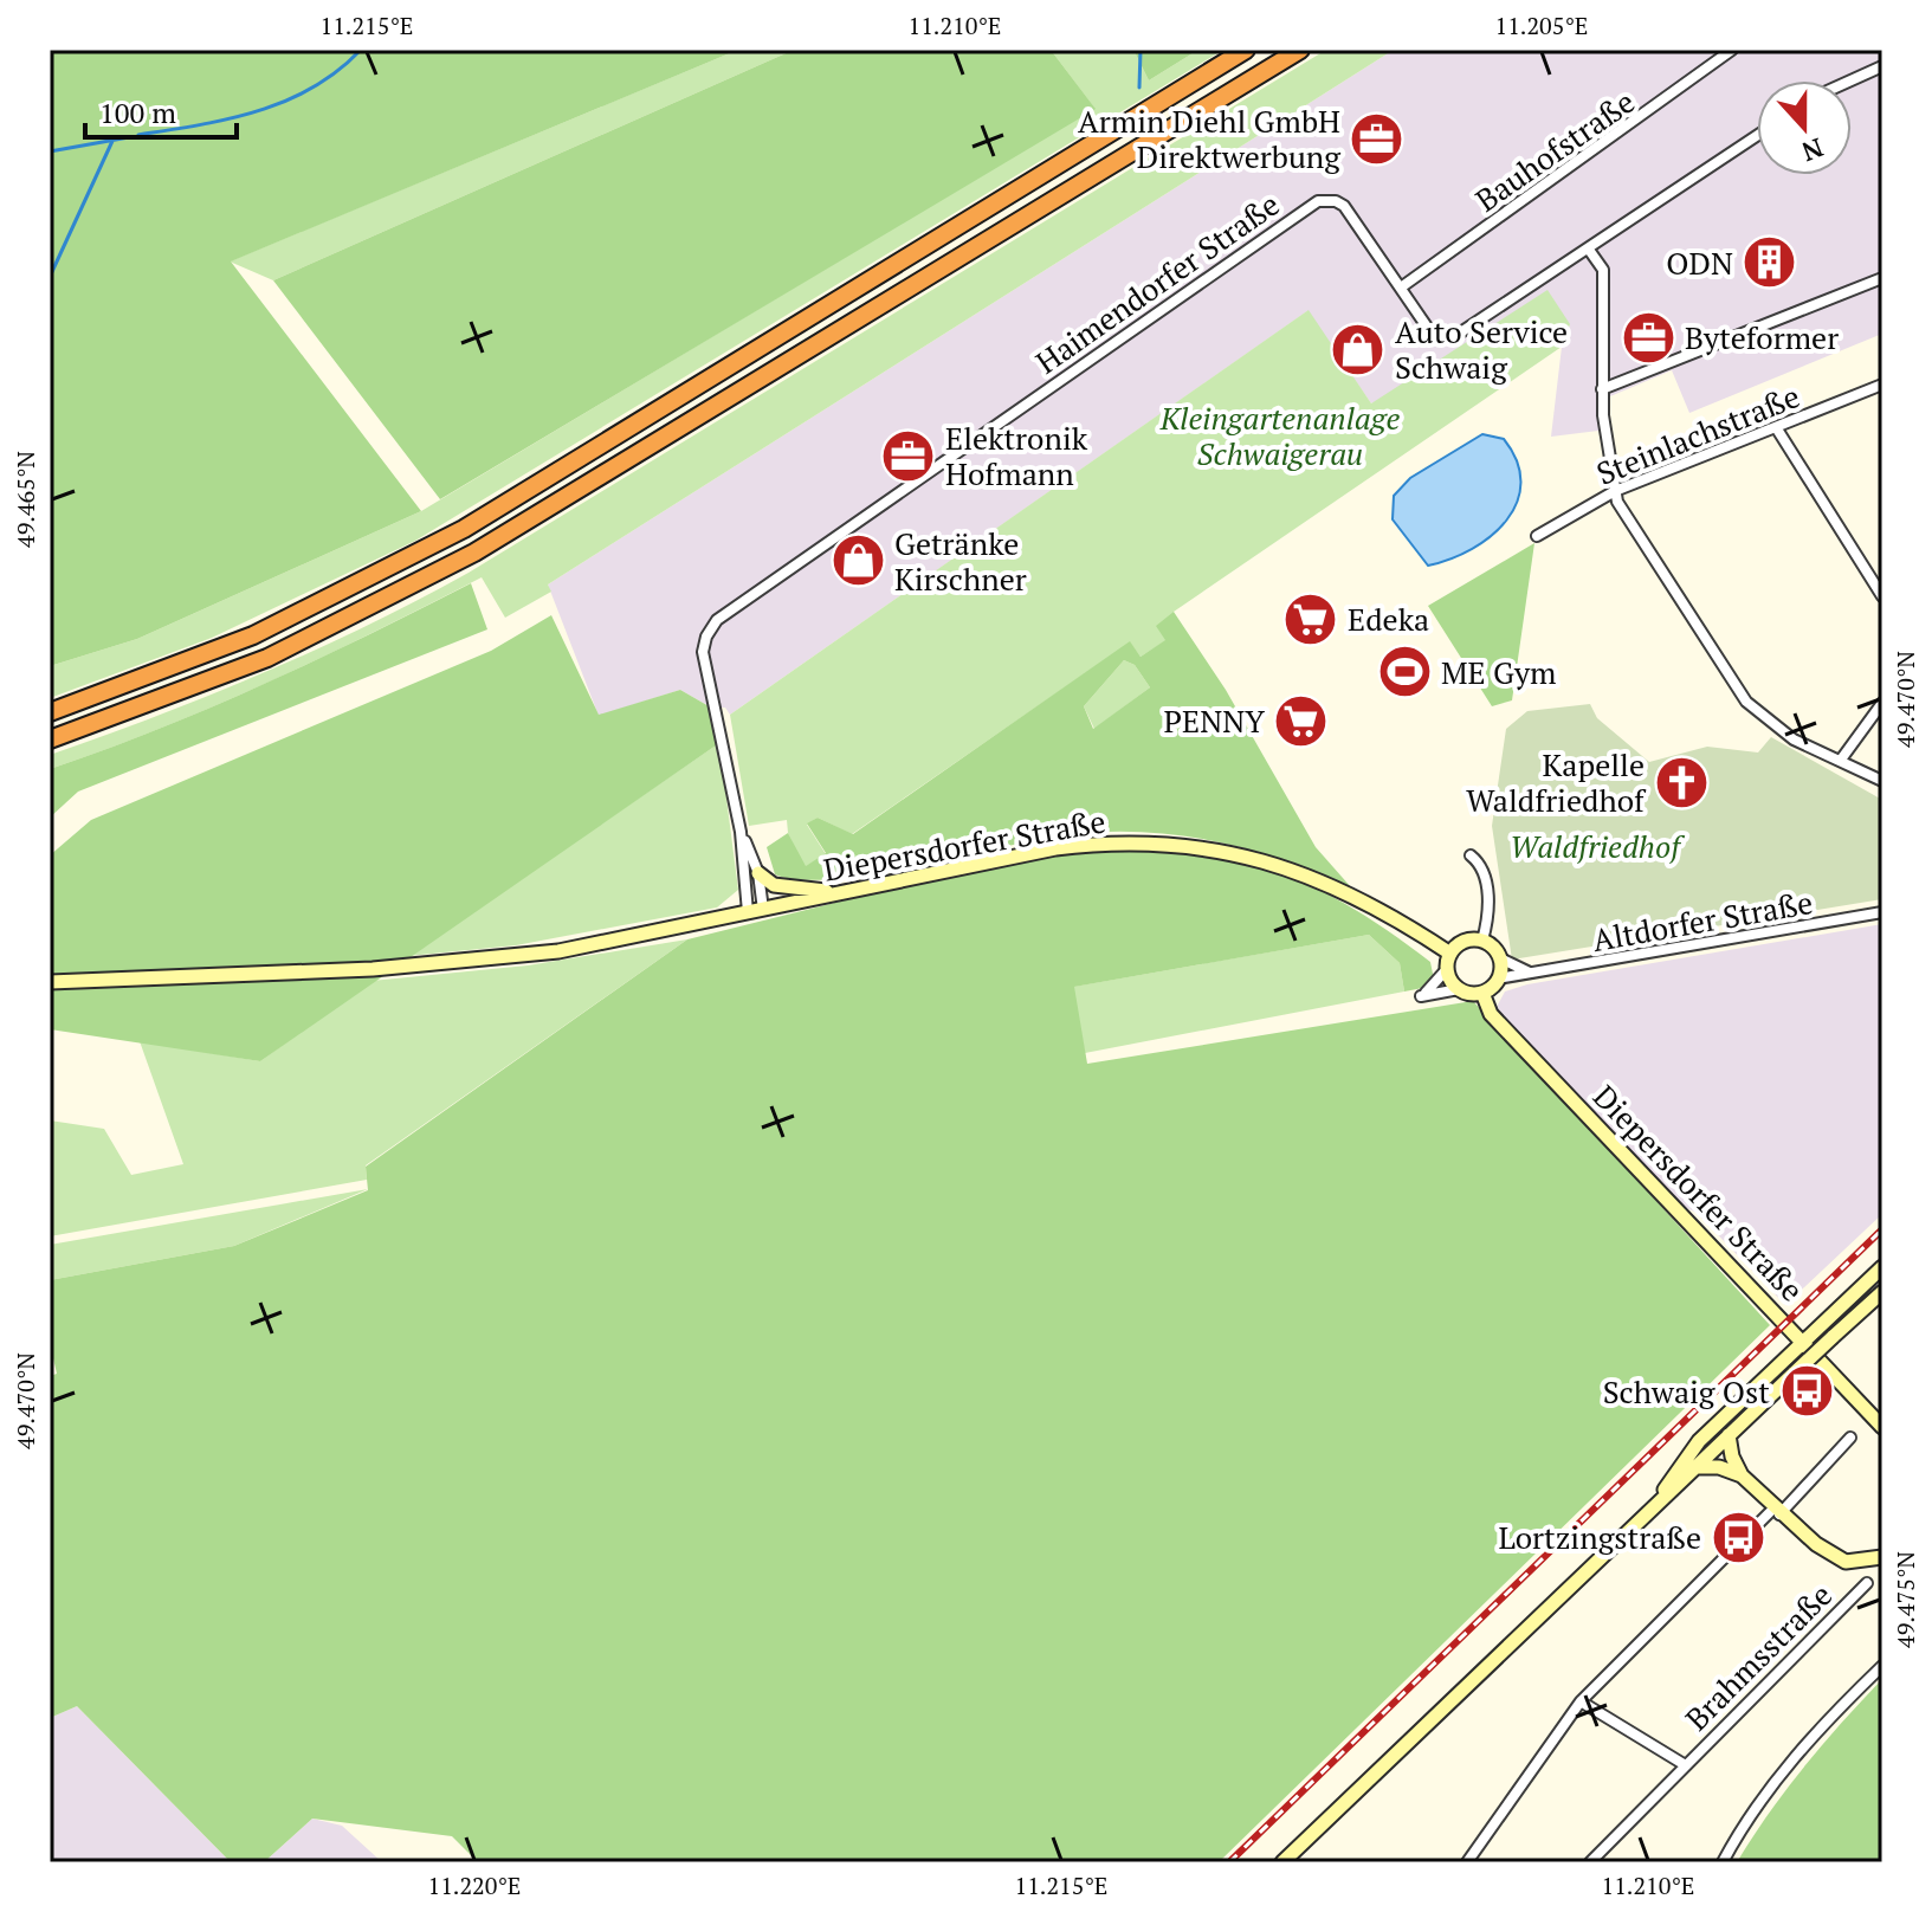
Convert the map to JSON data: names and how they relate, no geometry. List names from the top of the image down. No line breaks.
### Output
{"streets":{"street":["Bauhofstraße","Haimendorfer Straße","Steinlachstraße","Diepersdorfer Straße","Altdorfer Straße","Brahmsstraße"]},"crossings":[["Bauhofstraße","Haimendorfer Straße"],["Haimendorfer Straße","Diepersdorfer Straße"],["Diepersdorfer Straße","Altdorfer Straße"]],"parks":["Kleingartenanlage Schwaigerau","Waldfriedhof"],"places":{"office":["Armin Diehl GmbH Direktwerbung","Byteformer","Elektronik Hofmann"],"building":["ODN"],"shop":["Auto Service Schwaig","Getränke Kirschner"],"supermarket":["Edeka","PENNY"],"sports":["ME Gym"],"church":["Kapelle Waldfriedhof"],"bus stop":["Schwaig Ost","Lortzingstraße"]},"scale_bar":"100 m","north":"bottom","coordinates":["11.215°E","11.210°E","11.205°E","49.465°N","49.470°N","49.475°N","11.220°E"]}
